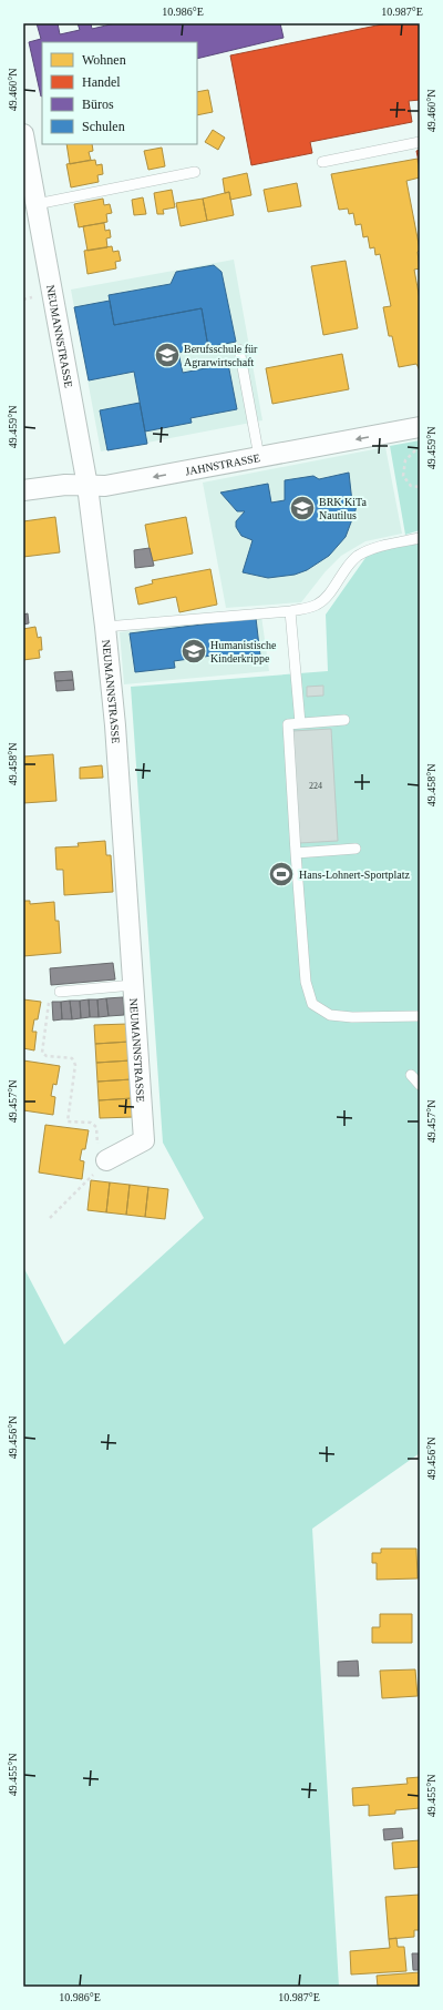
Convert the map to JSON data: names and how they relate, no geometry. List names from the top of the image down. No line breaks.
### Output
{"streets":{"street":["NEUMANNSTRASSE","JAHNSTRASSE"]},"crossings":[["NEUMANNSTRASSE","JAHNSTRASSE"]],"one_way":["JAHNSTRASSE"],"places":{"school or university":["Berufsschule für Agrarwirtschaft","BRK KiTa Nautilus","Humanistische Kinderkrippe"],"sports":["Hans-Lohnert-Sportplatz"]},"house_numbers":["224"],"legend":["Wohnen","Handel","Büros","Schulen"],"coordinates":["10.986°E","10.987°E","49.460°N","49.459°N","49.458°N","49.457°N","49.456°N","49.455°N"]}
